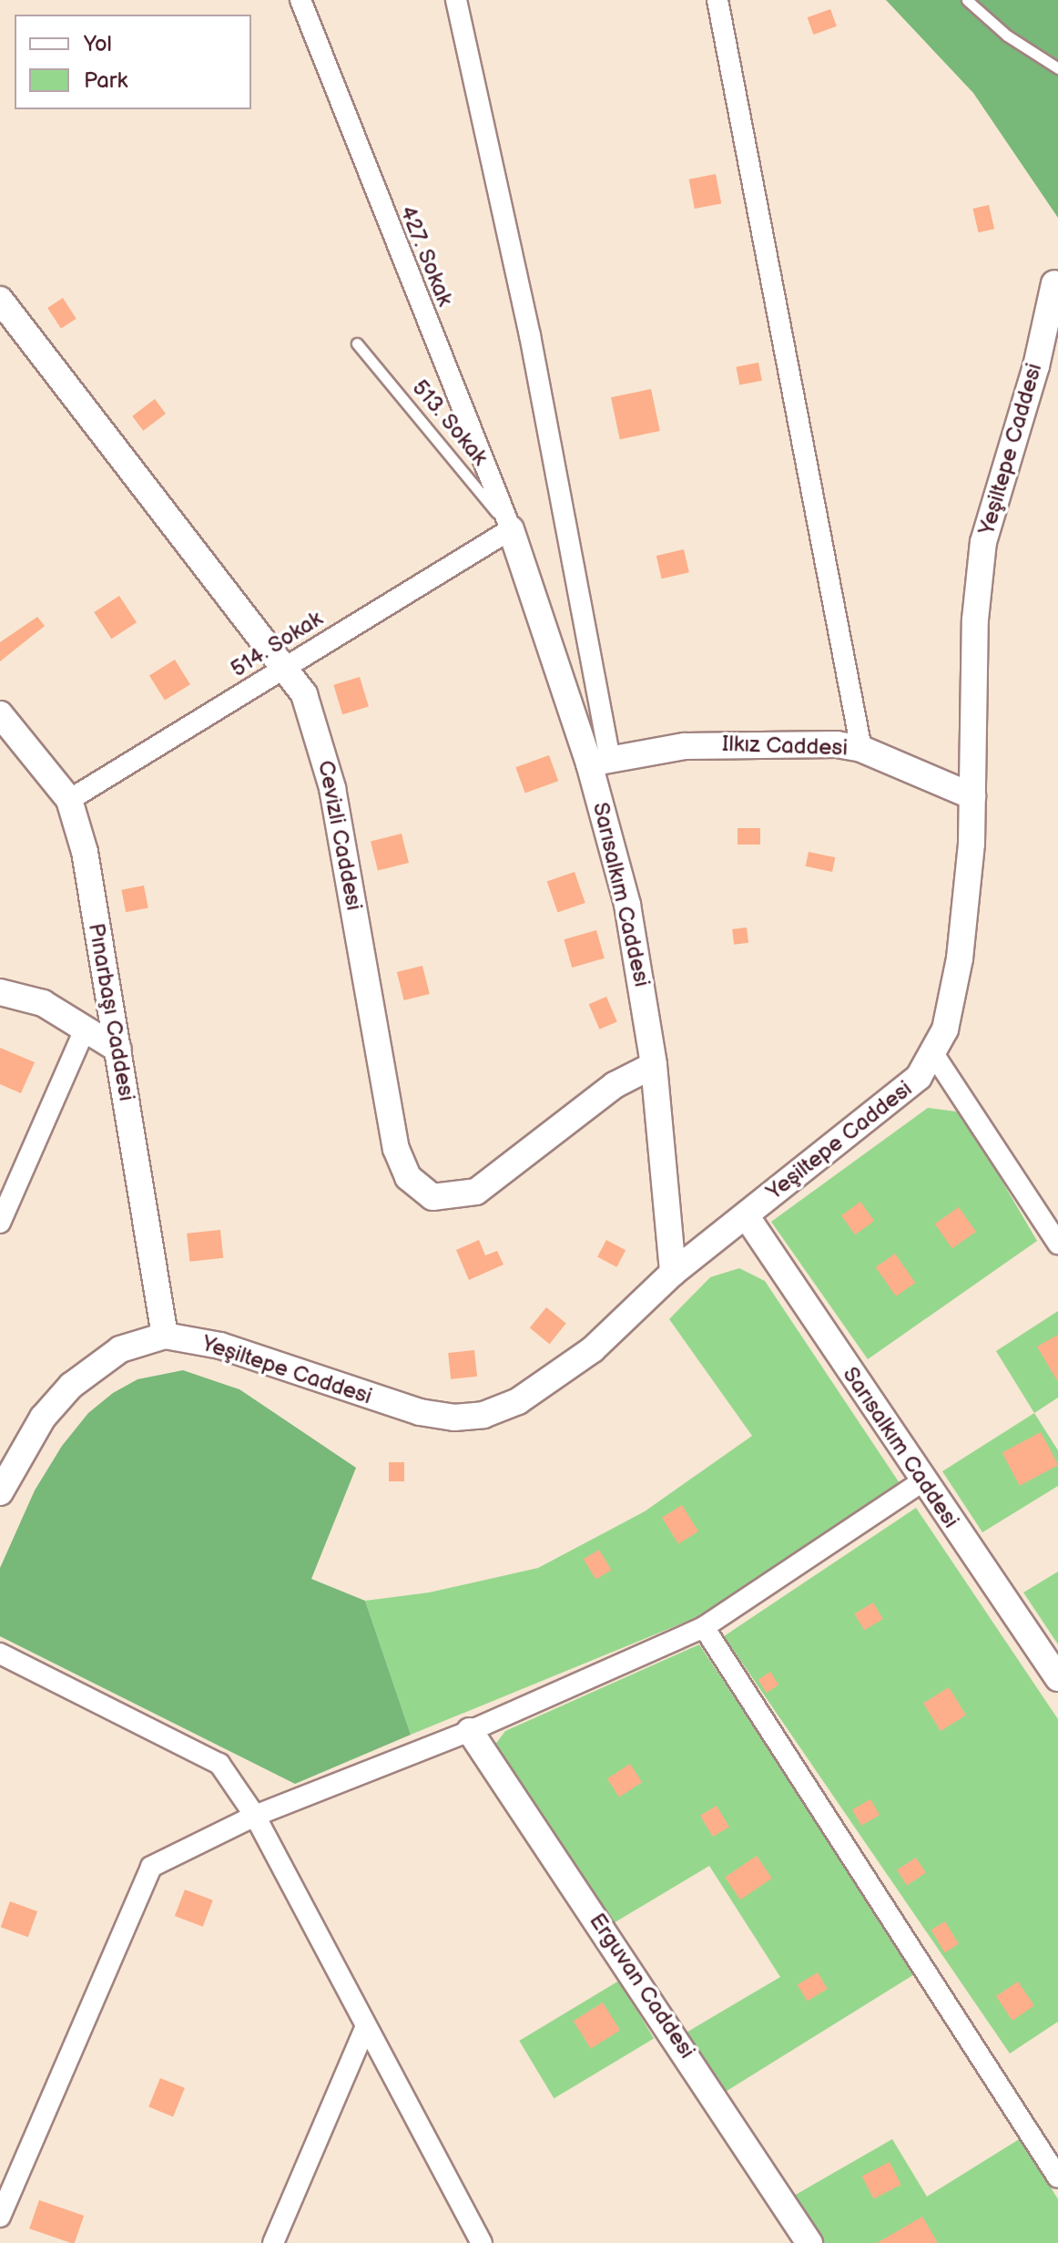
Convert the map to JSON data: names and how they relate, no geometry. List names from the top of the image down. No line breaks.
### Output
{"streets":{"street":["427. Sokak","Yeşiltepe Caddesi","514. Sokak","Ilkız Caddesi","Cevizli Caddesi","Sarısalkım Caddesi","Pınarbaşı Caddesi","Erguvan Caddesi"],"lane":["513. Sokak"]},"crossings":[["427. Sokak","513. Sokak"],["427. Sokak","514. Sokak"],["427. Sokak","Sarısalkım Caddesi"],["513. Sokak","514. Sokak"],["513. Sokak","Sarısalkım Caddesi"],["Yeşiltepe Caddesi","Ilkız Caddesi"],["Yeşiltepe Caddesi","Sarısalkım Caddesi"],["Yeşiltepe Caddesi","Pınarbaşı Caddesi"],["514. Sokak","Cevizli Caddesi"],["514. Sokak","Sarısalkım Caddesi"],["514. Sokak","Pınarbaşı Caddesi"],["Ilkız Caddesi","Sarısalkım Caddesi"],["Cevizli Caddesi","Sarısalkım Caddesi"]],"legend":["Yol","Park"]}
